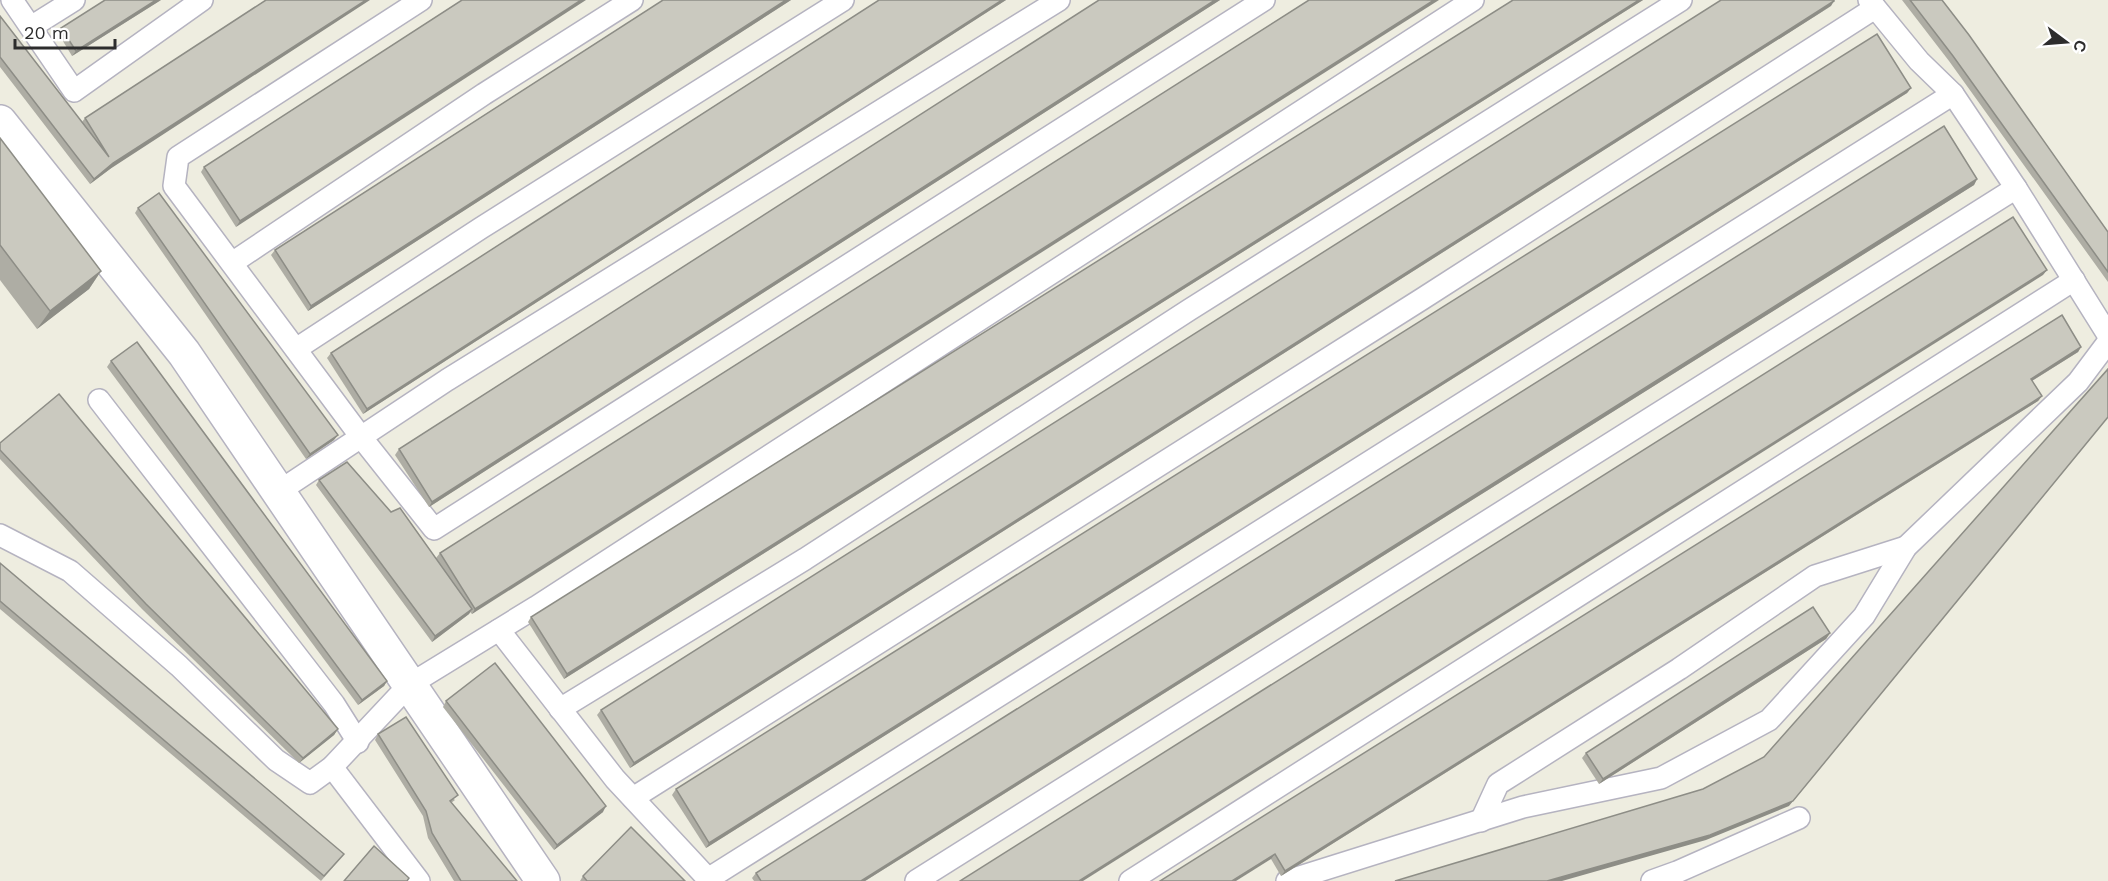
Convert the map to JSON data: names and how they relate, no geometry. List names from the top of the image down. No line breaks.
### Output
{"scale_bar":"20 m","north":"right"}
